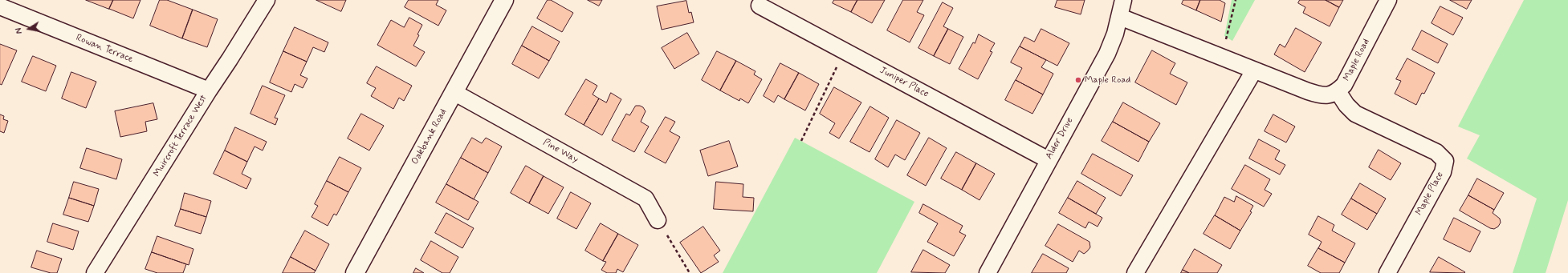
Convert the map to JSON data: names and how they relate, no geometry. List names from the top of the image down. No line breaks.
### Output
{"streets":{"street":["Rowan Terrace","Maple Road","Juniper Place","Muircroft Terrace West","Oakbank Road","Alder Drive","Pine Way","Maple Place"]},"crossings":[["Rowan Terrace","Muircroft Terrace West"],["Maple Road","Alder Drive"],["Maple Road","Maple Place"],["Juniper Place","Alder Drive"],["Oakbank Road","Pine Way"]],"places":["Maple Road"],"north":"left"}
